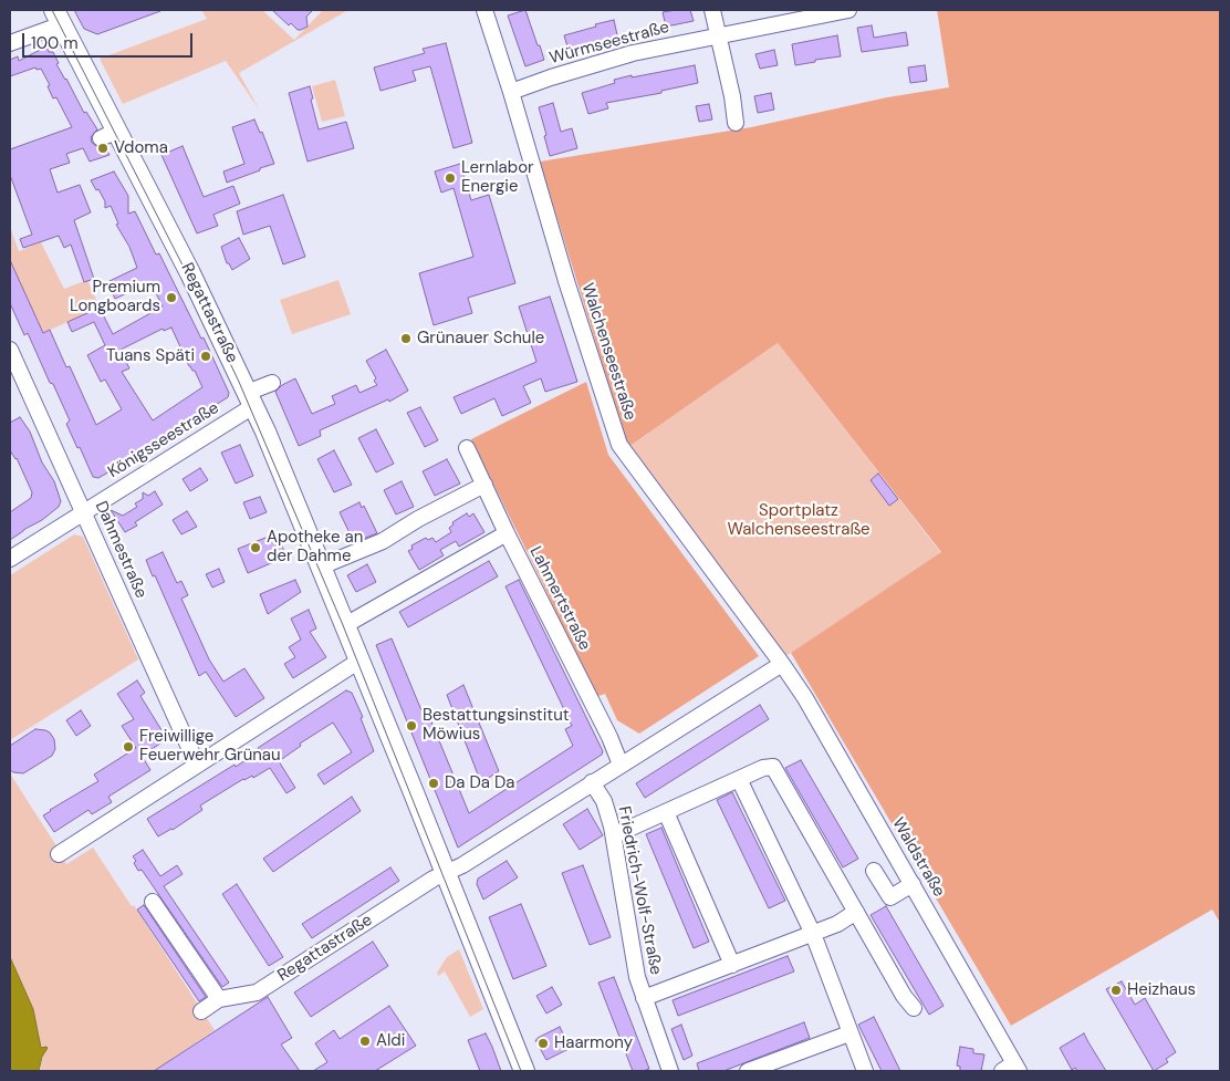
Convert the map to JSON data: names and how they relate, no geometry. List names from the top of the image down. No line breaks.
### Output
{"streets":{"main road":["Regattastraße"],"street":["Würmseestraße","Walchenseestraße","Königsseestraße","Dahmestraße","Lahmertstraße","Waldstraße","Friedrich-Wolf-Straße"]},"crossings":[["Würmseestraße","Walchenseestraße"],["Regattastraße","Königsseestraße"],["Walchenseestraße","Waldstraße"],["Königsseestraße","Dahmestraße"]],"parks":["Sportplatz Walchenseestraße"],"places":["Vdoma","Lernlabor Energie","Premium Longboards","Grünauer Schule","Tuans Späti","Apotheke an der Dahme","Bestattungsinstitut Möwius","Freiwillige Feuerwehr Grünau","Da Da Da","Heizhaus","Aldi","Haarmony"],"scale_bar":"100 m"}
